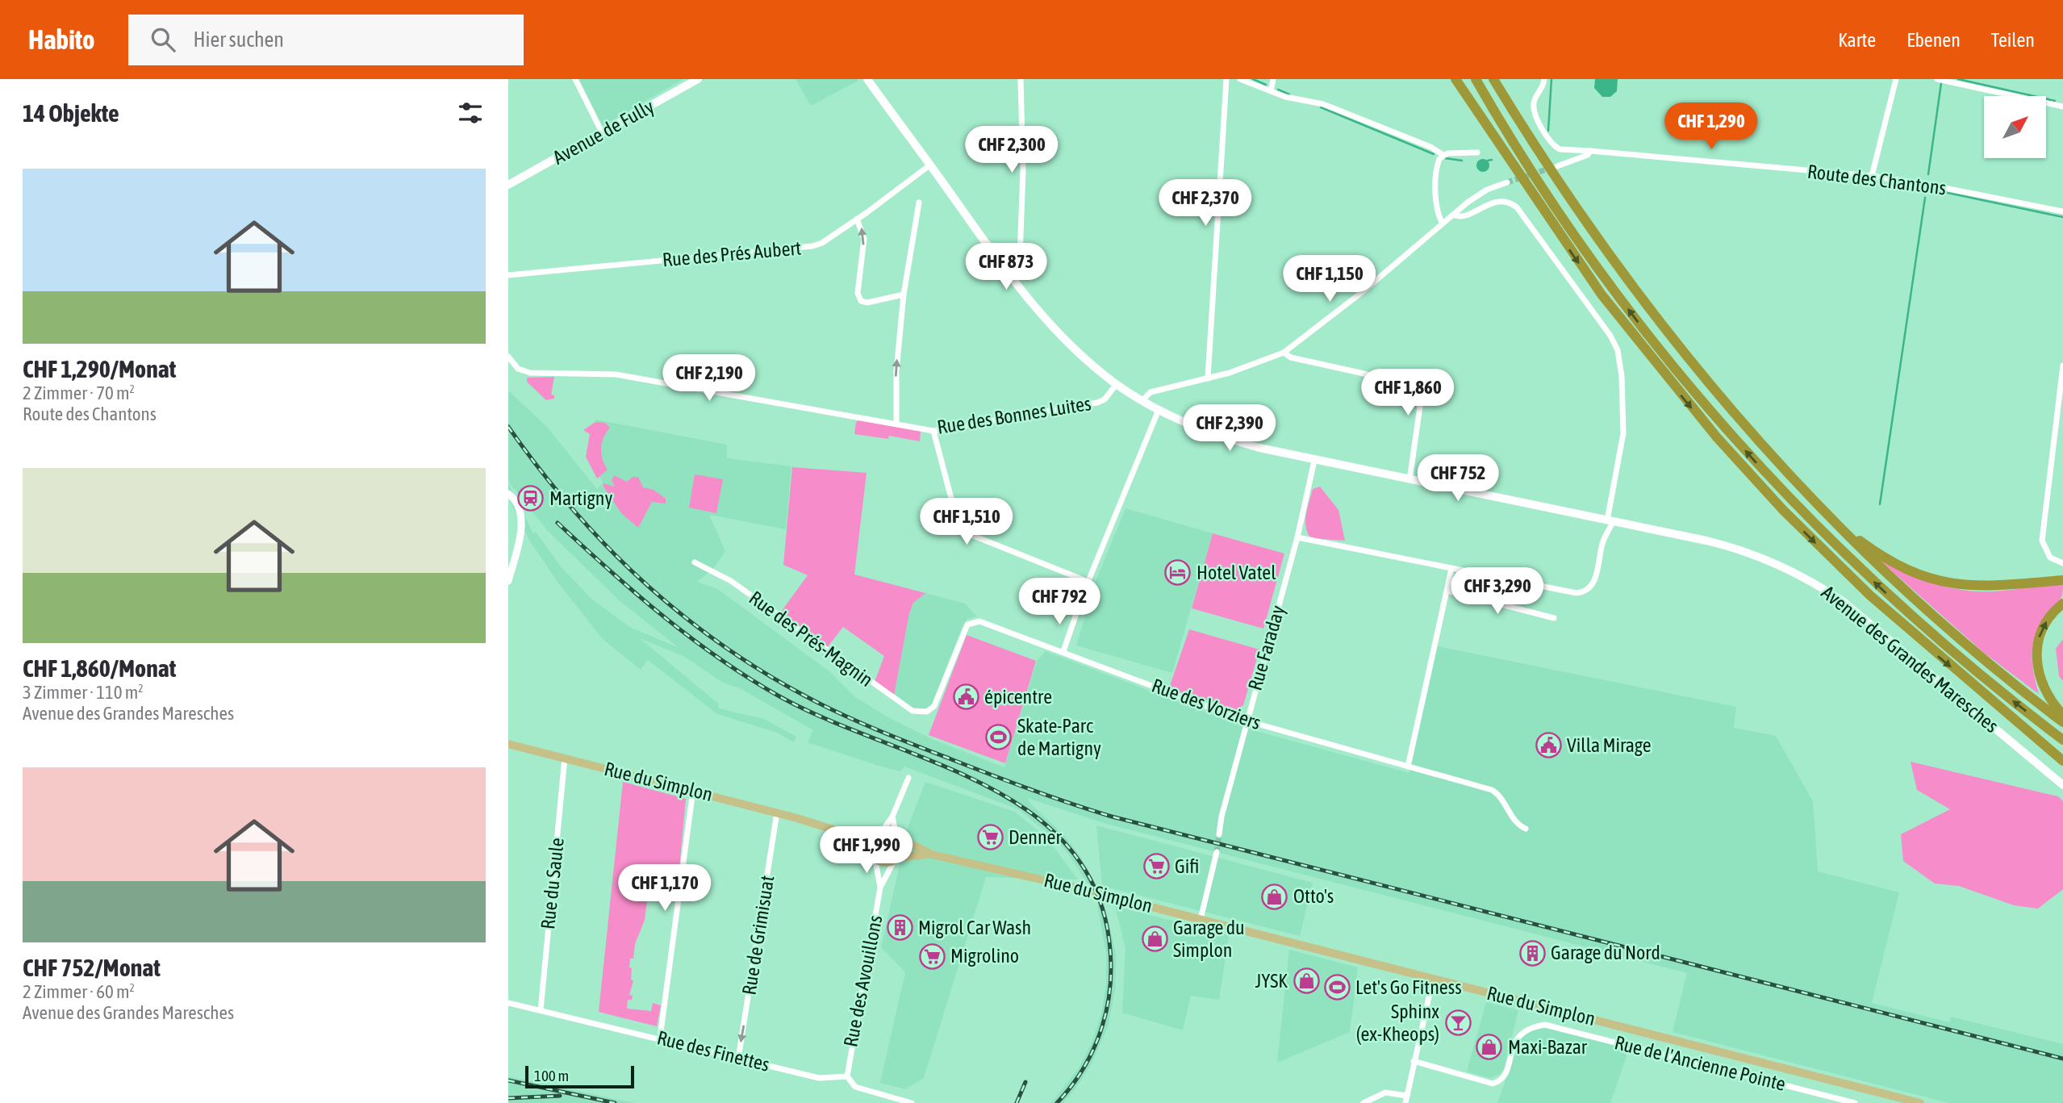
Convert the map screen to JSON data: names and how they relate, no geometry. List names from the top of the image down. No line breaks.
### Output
{"streets":{"main road":["Avenue de Fully","Avenue des Grandes Maresches","Rue du Simplon"],"street":["Route des Chantons","Rue des Prés Aubert","Rue des Bonnes Luites","Rue des Prés-Magnin","Rue Faraday","Rue des Vorziers","Rue du Saule","Rue de Grimisuat","Rue des Avouillons","Rue des Finettes","Rue de l'Ancienne Pointe"]},"crossings":[["Rue des Prés Aubert","Avenue des Grandes Maresches"],["Rue des Bonnes Luites","Avenue des Grandes Maresches"],["Rue des Prés-Magnin","Rue des Vorziers"],["Rue Faraday","Avenue des Grandes Maresches"],["Rue Faraday","Rue des Vorziers"],["Rue du Simplon","Rue du Saule"],["Rue du Simplon","Rue de Grimisuat"],["Rue du Simplon","Rue des Avouillons"],["Rue du Saule","Rue des Finettes"],["Rue de Grimisuat","Rue des Finettes"],["Rue des Avouillons","Rue des Finettes"]],"one_way":["Rue de Grimisuat"],"places":{"station":["Martigny"],"hotel":["Hotel Vatel"],"public building":["épicentre","Villa Mirage"],"sports":["Skate-Parc de Martigny","Let's Go Fitness"],"supermarket":["Denner","Gifi","Migrolino"],"shop":["Otto's","Garage du Simplon","JYSK","Maxi-Bazar"],"building":["Migrol Car Wash","Garage du Nord"],"bar":["Sphinx (ex-Kheops)"]},"scale_bar":"100 m","north":"top right","page":{"header":"Habito","search":"Hier suchen","nav":["Karte","Ebenen","Teilen"],"heading":"14 Objekte","price":["CHF 1,290","CHF 2,300","CHF 2,370","CHF 873","CHF 1,150","CHF 2,190","CHF 1,860","CHF 2,390","CHF 752","CHF 1,510","CHF 3,290","CHF 792","CHF 1,990","CHF 1,170"],"list":[{"name":"CHF 1,290/Monat","note":"2 Zimmer · 70 m² · Route des Chantons"},{"name":"CHF 1,860/Monat","note":"3 Zimmer · 110 m² · Avenue des Grandes Maresches"},{"name":"CHF 752/Monat","note":"2 Zimmer · 60 m² · Avenue des Grandes Maresches"}],"scale":"100 m"}}
